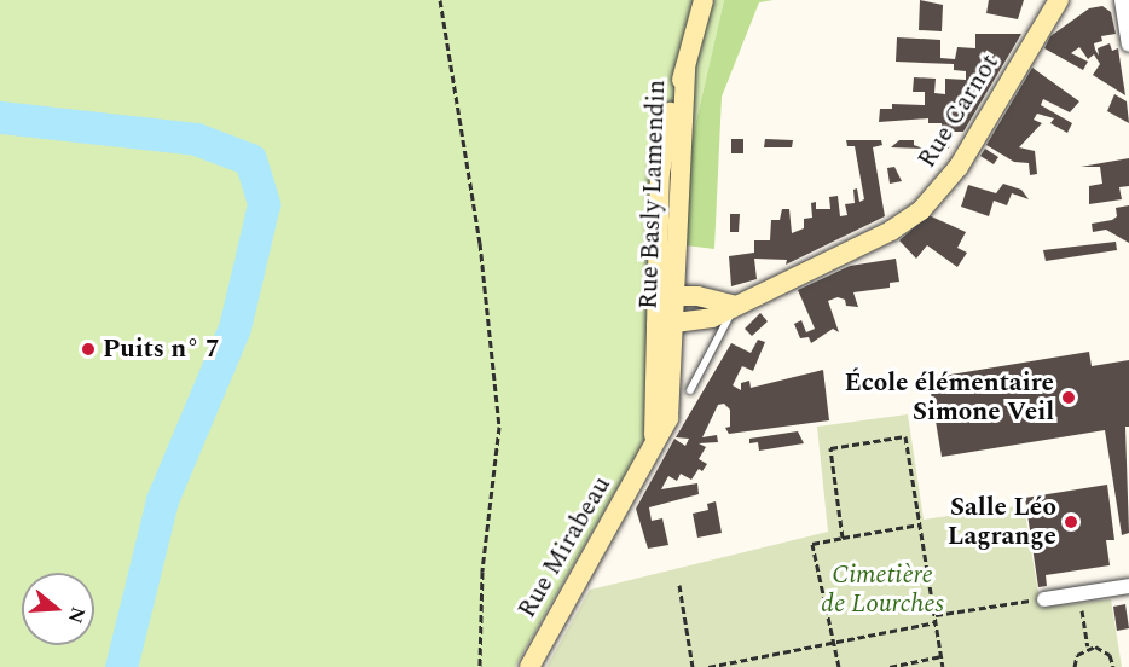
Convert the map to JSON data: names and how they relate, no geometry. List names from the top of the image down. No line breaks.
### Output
{"streets":{"street":["Rue Carnot","Rue Basly Lamendin","Rue Mirabeau"]},"crossings":[["Rue Carnot","Rue Basly Lamendin"],["Rue Carnot","Rue Mirabeau"],["Rue Basly Lamendin","Rue Mirabeau"]],"parks":["Cimetière de Lourches"],"places":["Puits n° 7","École élémentaire Simone Veil","Salle Léo Lagrange"],"north":"right"}
